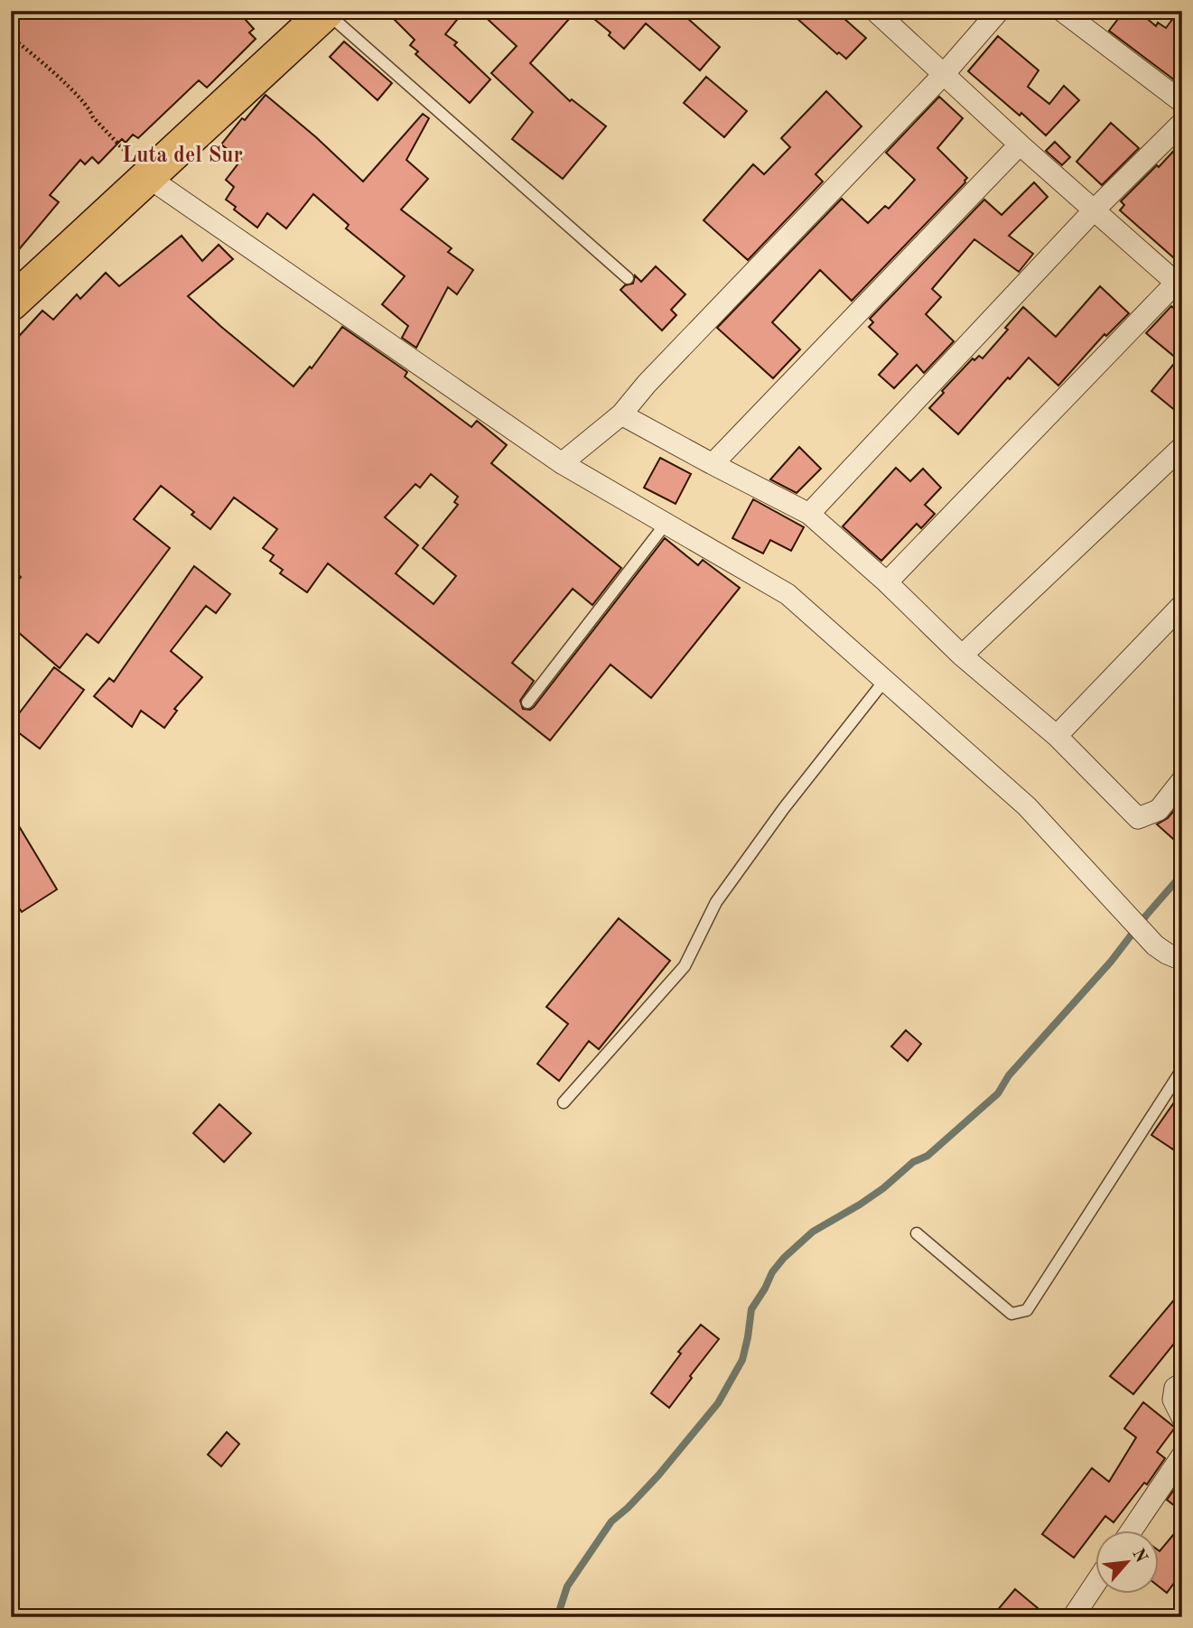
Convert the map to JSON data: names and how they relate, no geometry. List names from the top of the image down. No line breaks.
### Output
{"districts":["Luta del Sur"],"north":"top right"}
